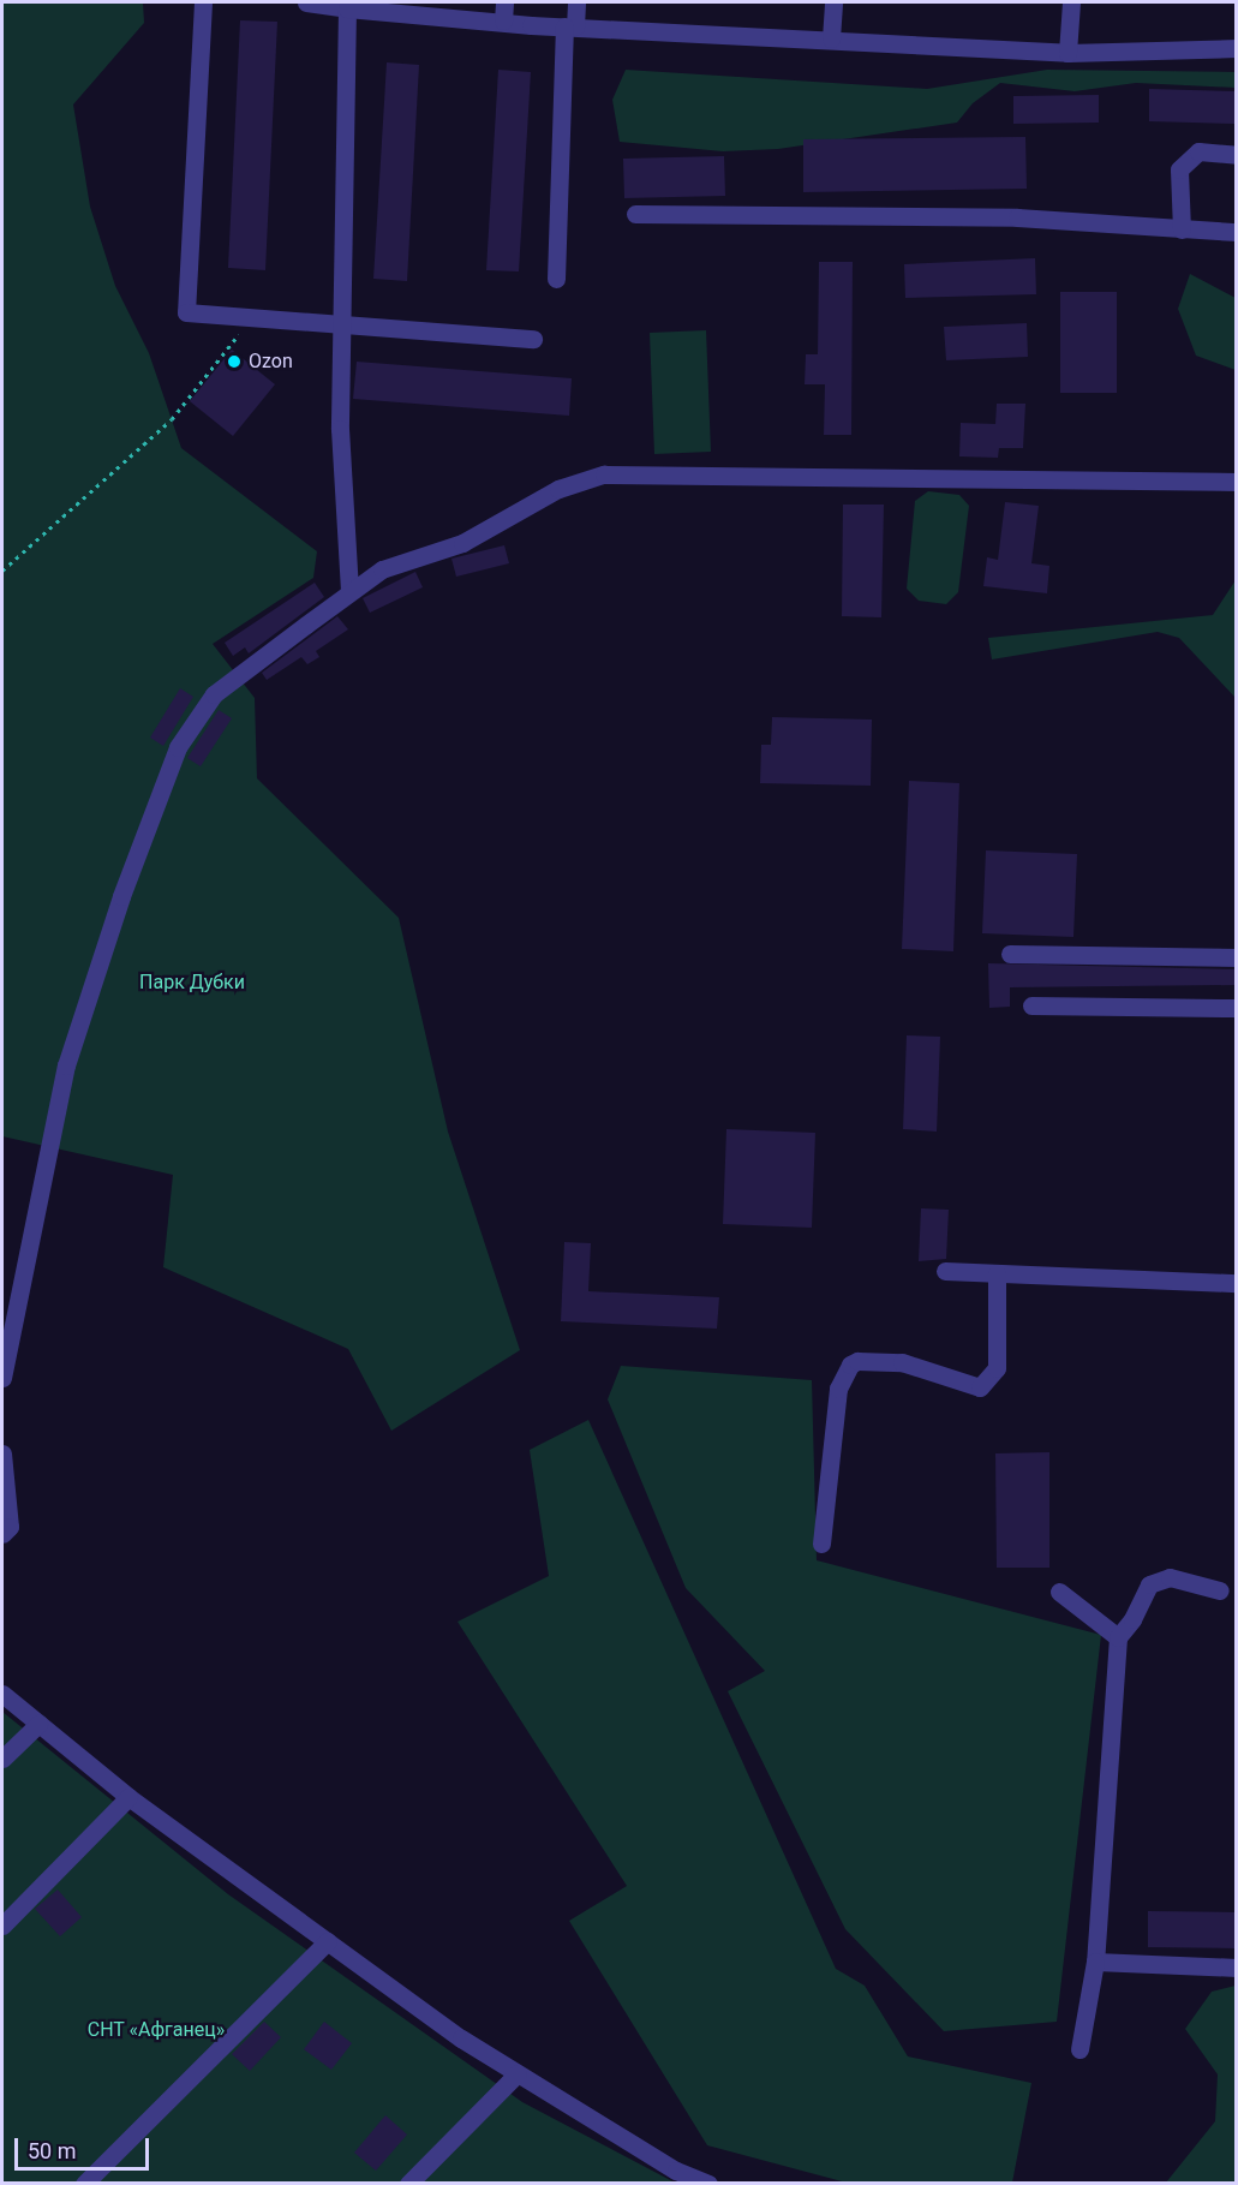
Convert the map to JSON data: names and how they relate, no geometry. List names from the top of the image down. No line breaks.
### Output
{"parks":["Парк Дубки","СНТ «Афганец»"],"places":["Ozon"],"scale_bar":"50 m"}
